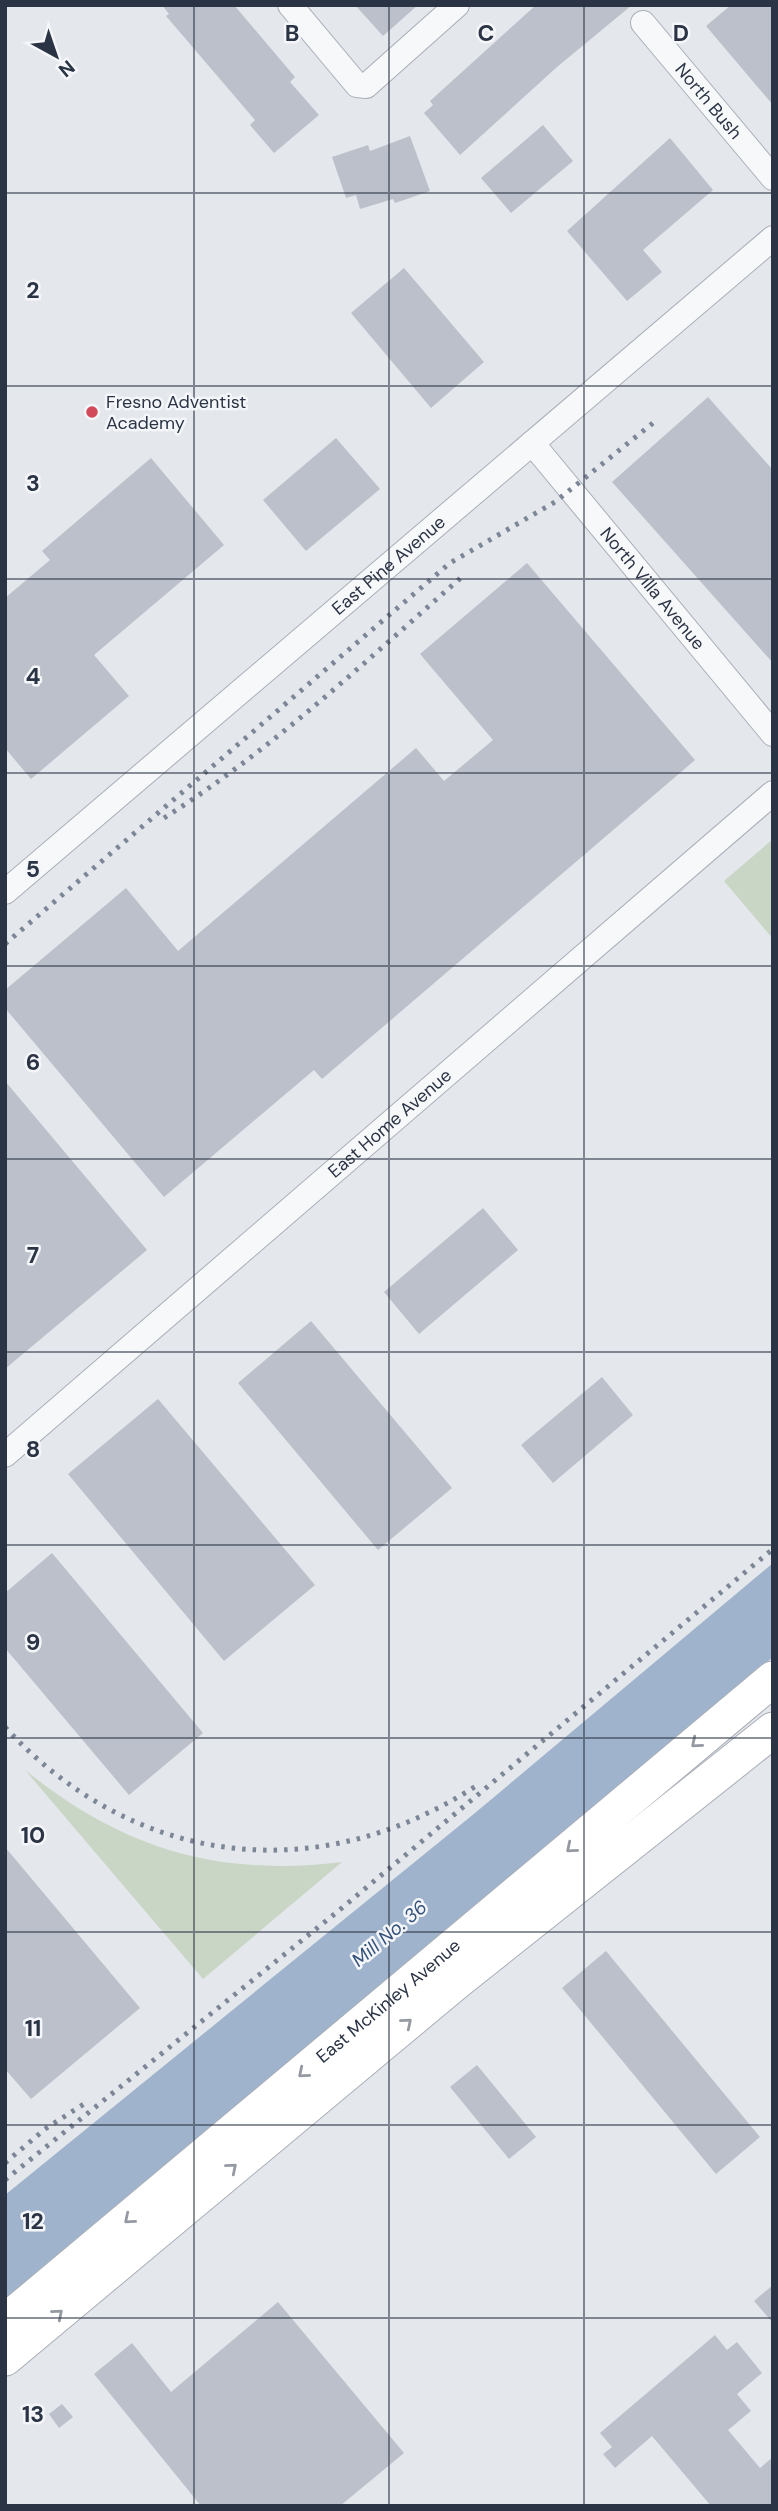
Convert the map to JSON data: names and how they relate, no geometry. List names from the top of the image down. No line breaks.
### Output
{"streets":{"main road":["East McKinley Avenue"],"street":["North Bush","East Pine Avenue","North Villa Avenue","East Home Avenue"]},"crossings":[["East Pine Avenue","North Villa Avenue"]],"water":["Mill No. 36"],"places":["Fresno Adventist Academy"],"north":"bottom right","grid":{"columns":["B","C","D"],"rows":["2","3","4","5","6","7","8","9","10","11","12","13"]}}
